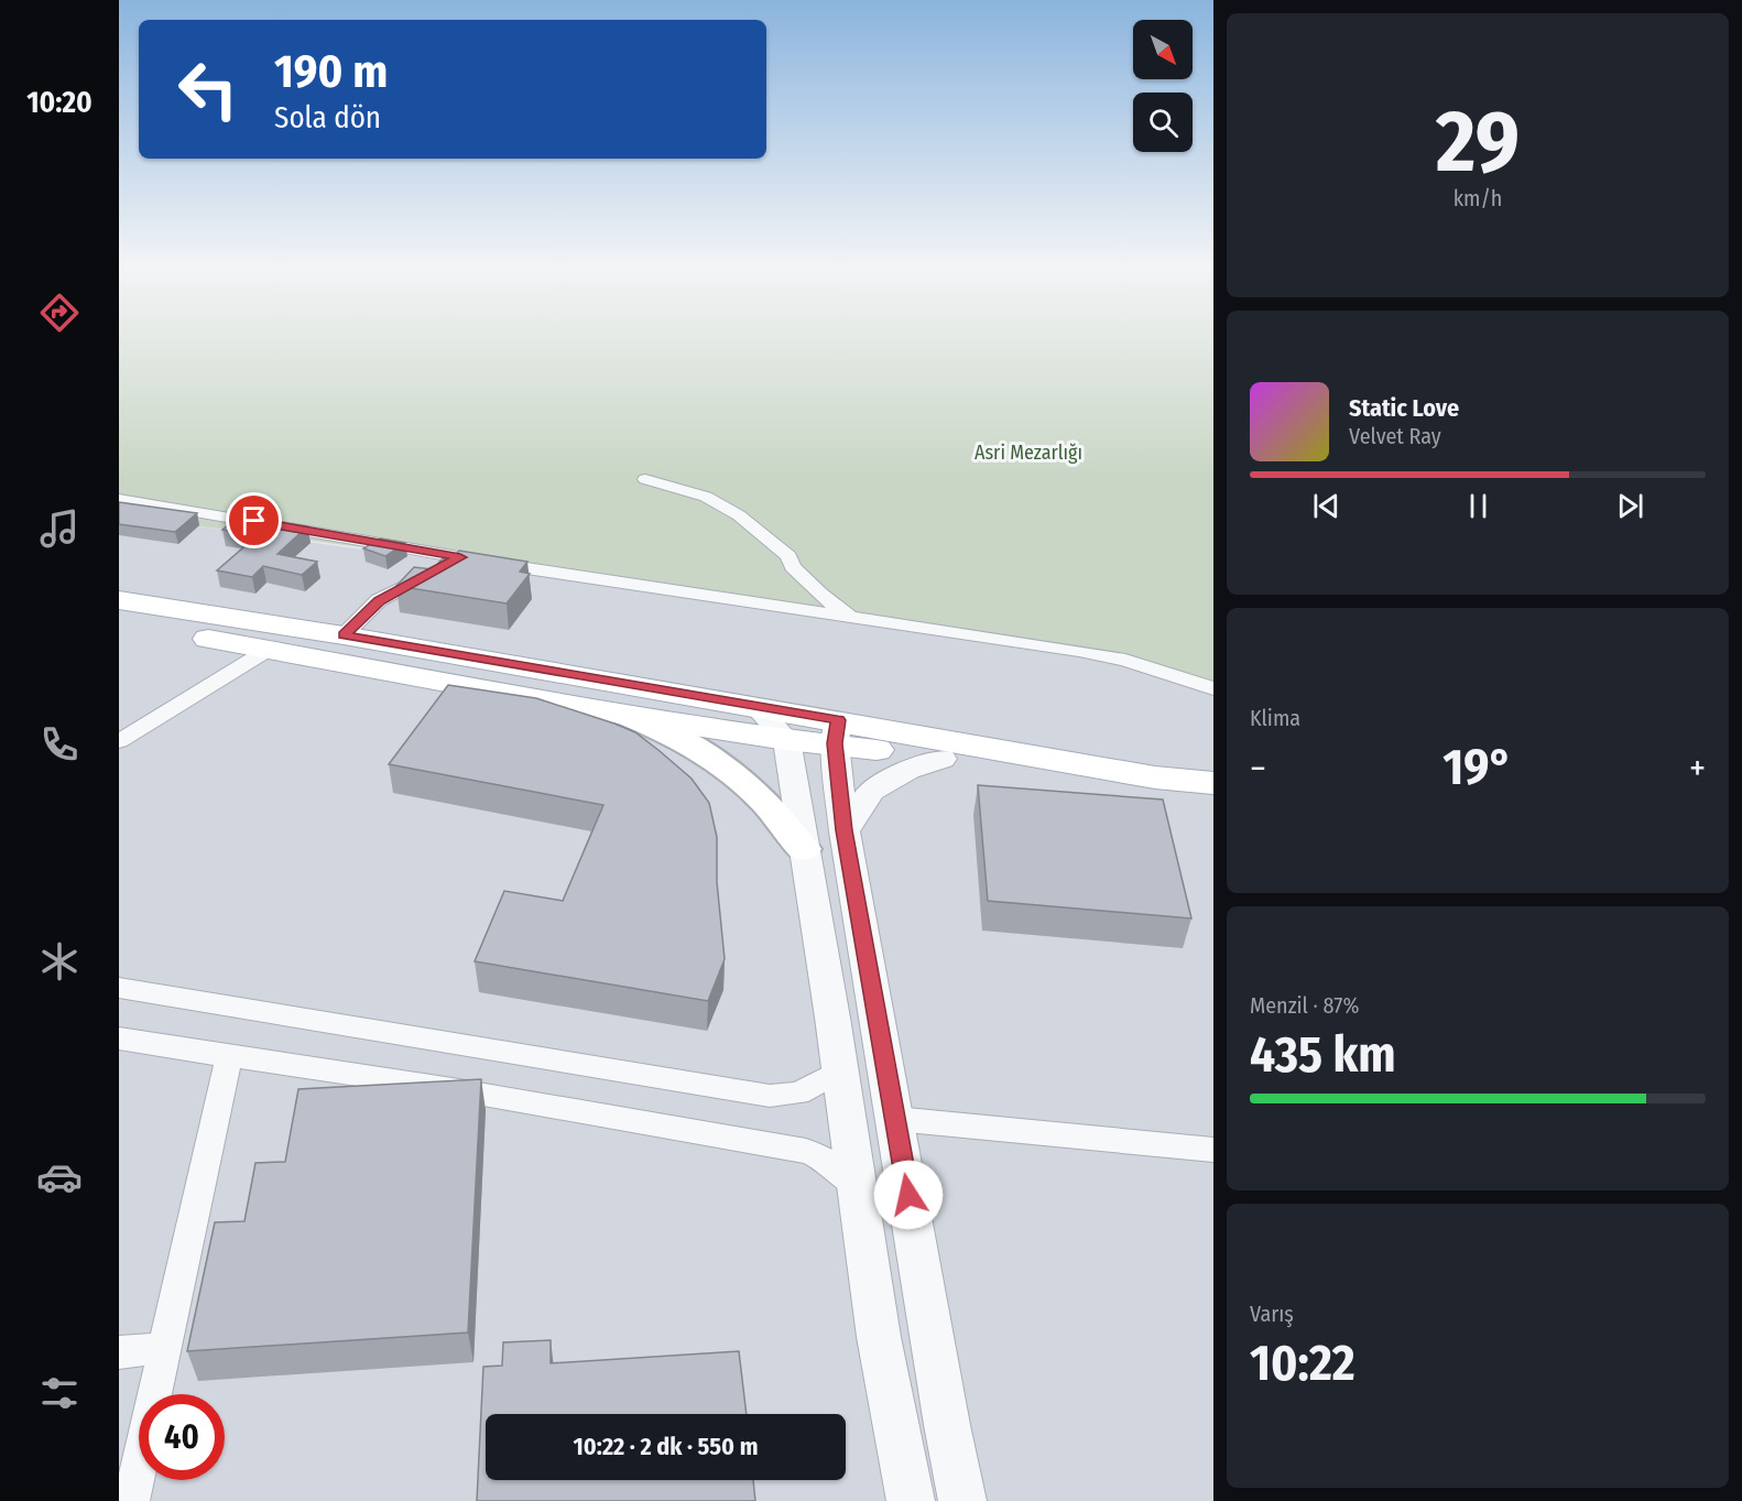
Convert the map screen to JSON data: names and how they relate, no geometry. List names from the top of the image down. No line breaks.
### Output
{"parks":["Asri Mezarlığı"],"north":"bottom right","page":{"tabs":"10:20","tile":[["29","km/h"],"Klima",["Menzil · 87%","435 km"],["Varış","10:22"]],"turn":["190 m","Sola dön"],"song":["Static Love","Velvet Ray"],"heat":["−","19°","+"],"limit":"40","trip":"10:22 · 2 dk · 550 m"}}
